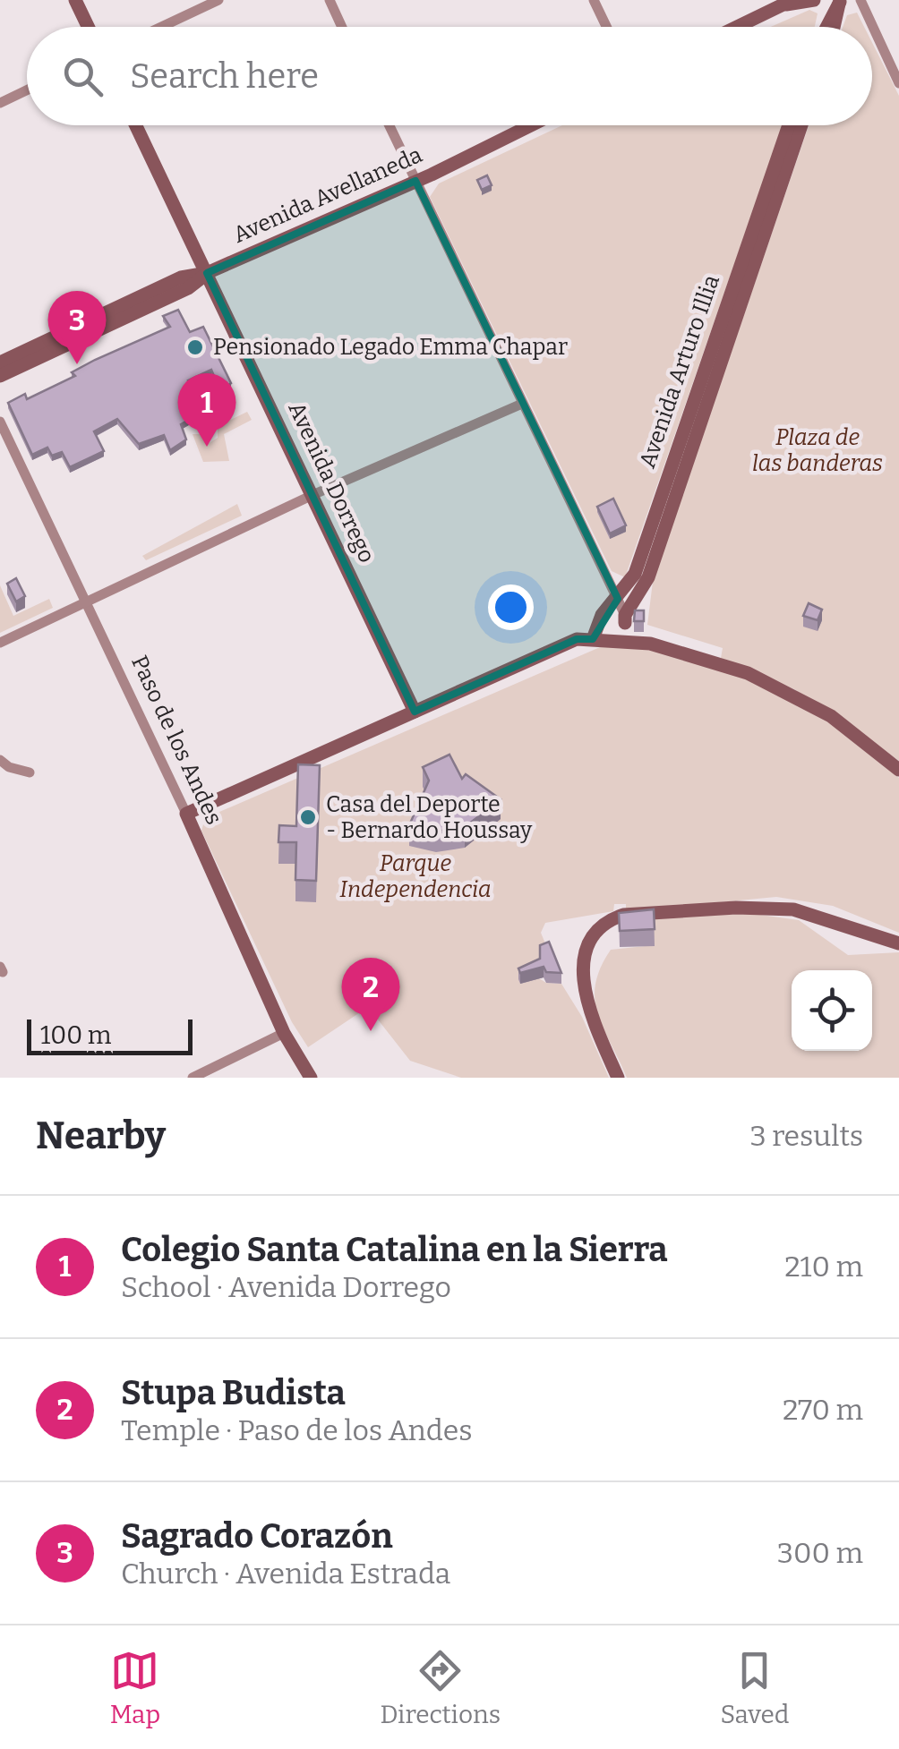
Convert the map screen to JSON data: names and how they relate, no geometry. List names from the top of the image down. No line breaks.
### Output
{"streets":{"street":["Avenida Avellaneda","Avenida Arturo Illia","Avenida Dorrego","Paso de los Andes"]},"crossings":[["Avenida Avellaneda","Avenida Dorrego"]],"parks":["Plaza de las banderas","Parque Independencia"],"places":["Pensionado Legado Emma Chapar","Casa del Deporte - Bernardo Houssay"],"scale_bar":"100 m","page":{"search":"Search here","pins":["3","1","2"],"scale":"100 m","heading":["Nearby","3 results"],"list":[{"mark":"1","name":"Colegio Santa Catalina en la Sierra","note":"School · Avenida Dorrego","value":"210 m"},{"mark":"2","name":"Stupa Budista","note":"Temple · Paso de los Andes","value":"270 m"},{"mark":"3","name":"Sagrado Corazón","note":"Church · Avenida Estrada","value":"300 m"}],"nav":["Map","Directions","Saved"]}}
